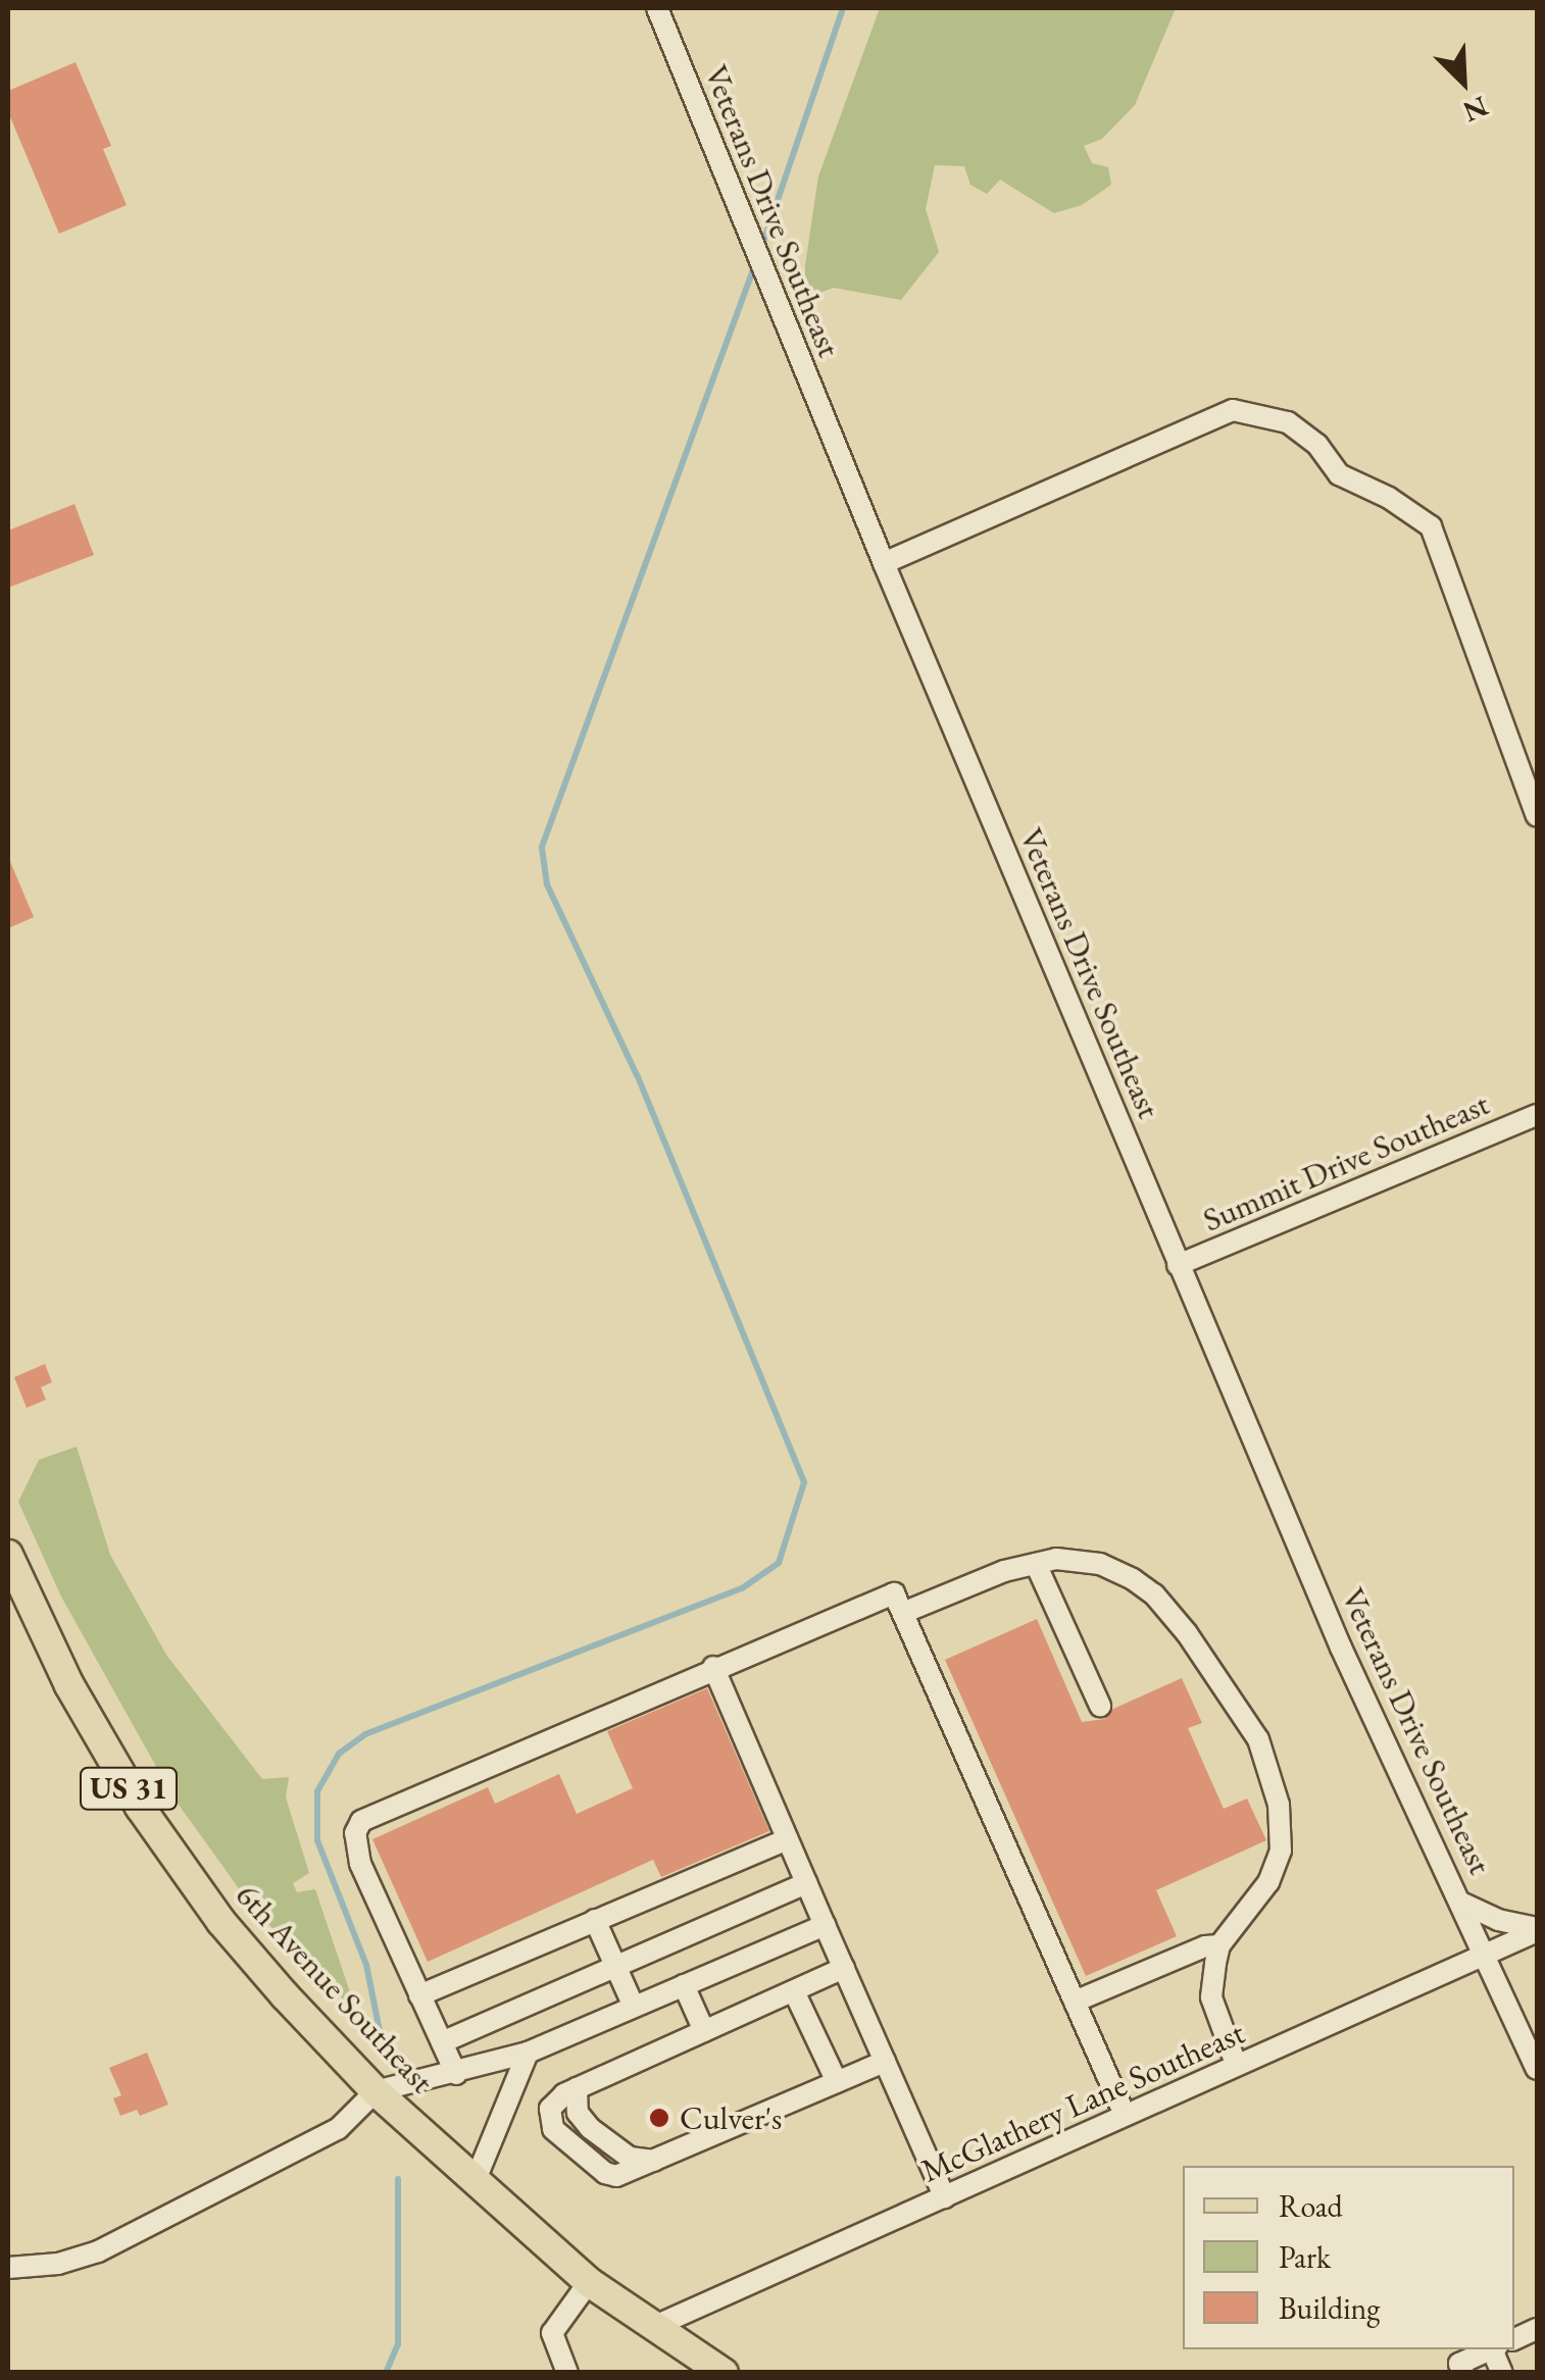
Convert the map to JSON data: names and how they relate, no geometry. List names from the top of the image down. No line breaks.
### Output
{"streets":{"main road":["US 31","6th Avenue Southeast"],"street":["Veterans Drive Southeast","Summit Drive Southeast","McGlathery Lane Southeast"]},"crossings":[["Veterans Drive Southeast","Summit Drive Southeast"],["Veterans Drive Southeast","McGlathery Lane Southeast"],["6th Avenue Southeast","McGlathery Lane Southeast"]],"places":["Culver's"],"legend":["Road","Park","Building"],"north":"bottom right"}
